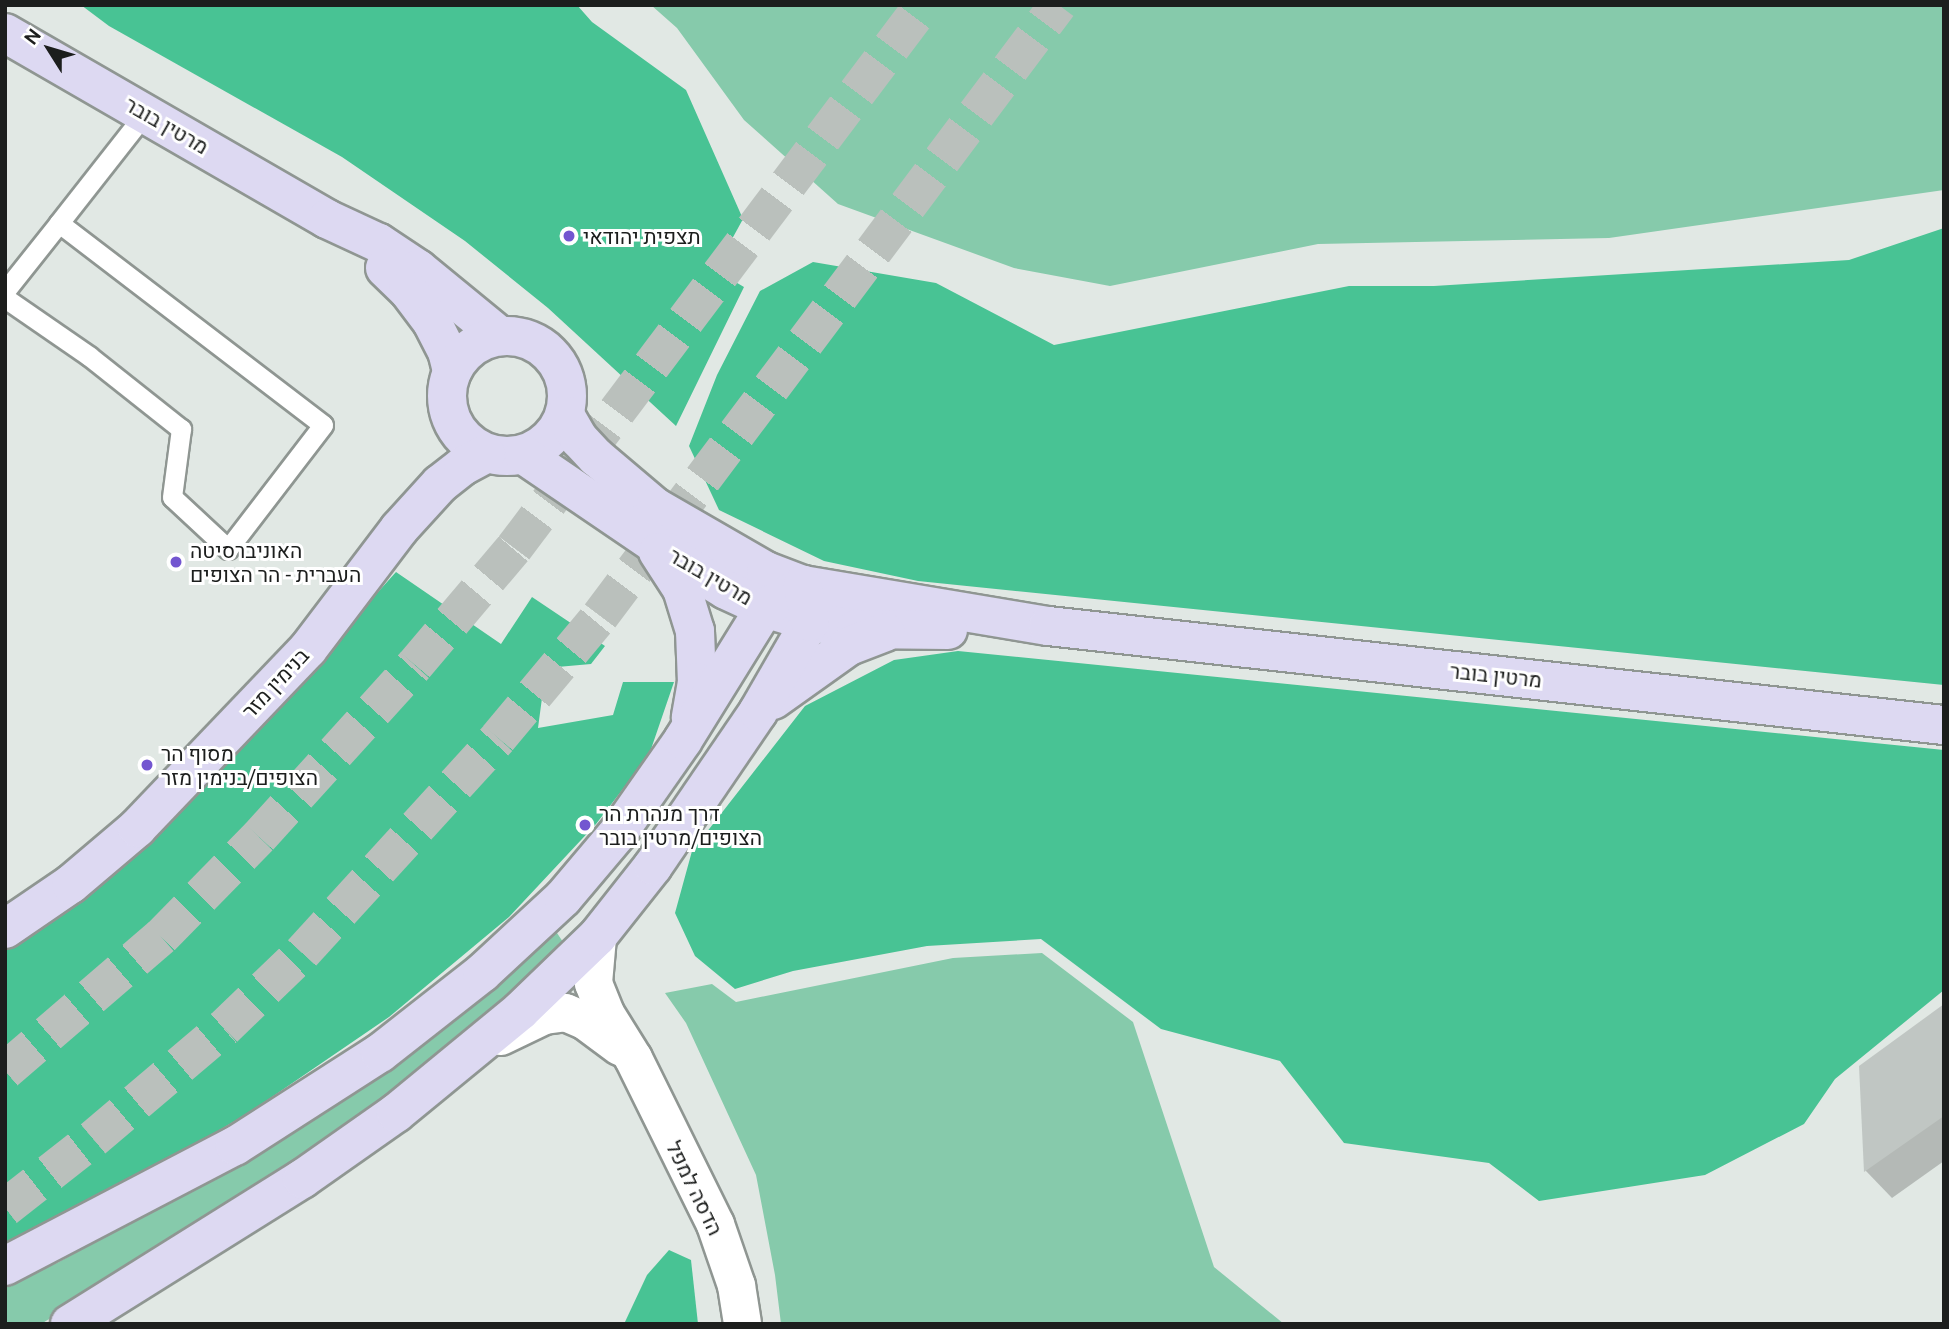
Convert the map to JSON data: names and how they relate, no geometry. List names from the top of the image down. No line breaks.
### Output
{"streets":{"street":["מרטין בובר","בנימין מזר","הדסה למפל"]},"crossings":[["מרטין בובר","בנימין מזר"]],"places":["תצפית יהודאי","האוניברסיטה העברית - הר הצופים","מסוף הר הצופים/בנימין מזר","דרך מנהרת הר הצופים/מרטין בובר"],"north":"top left"}
